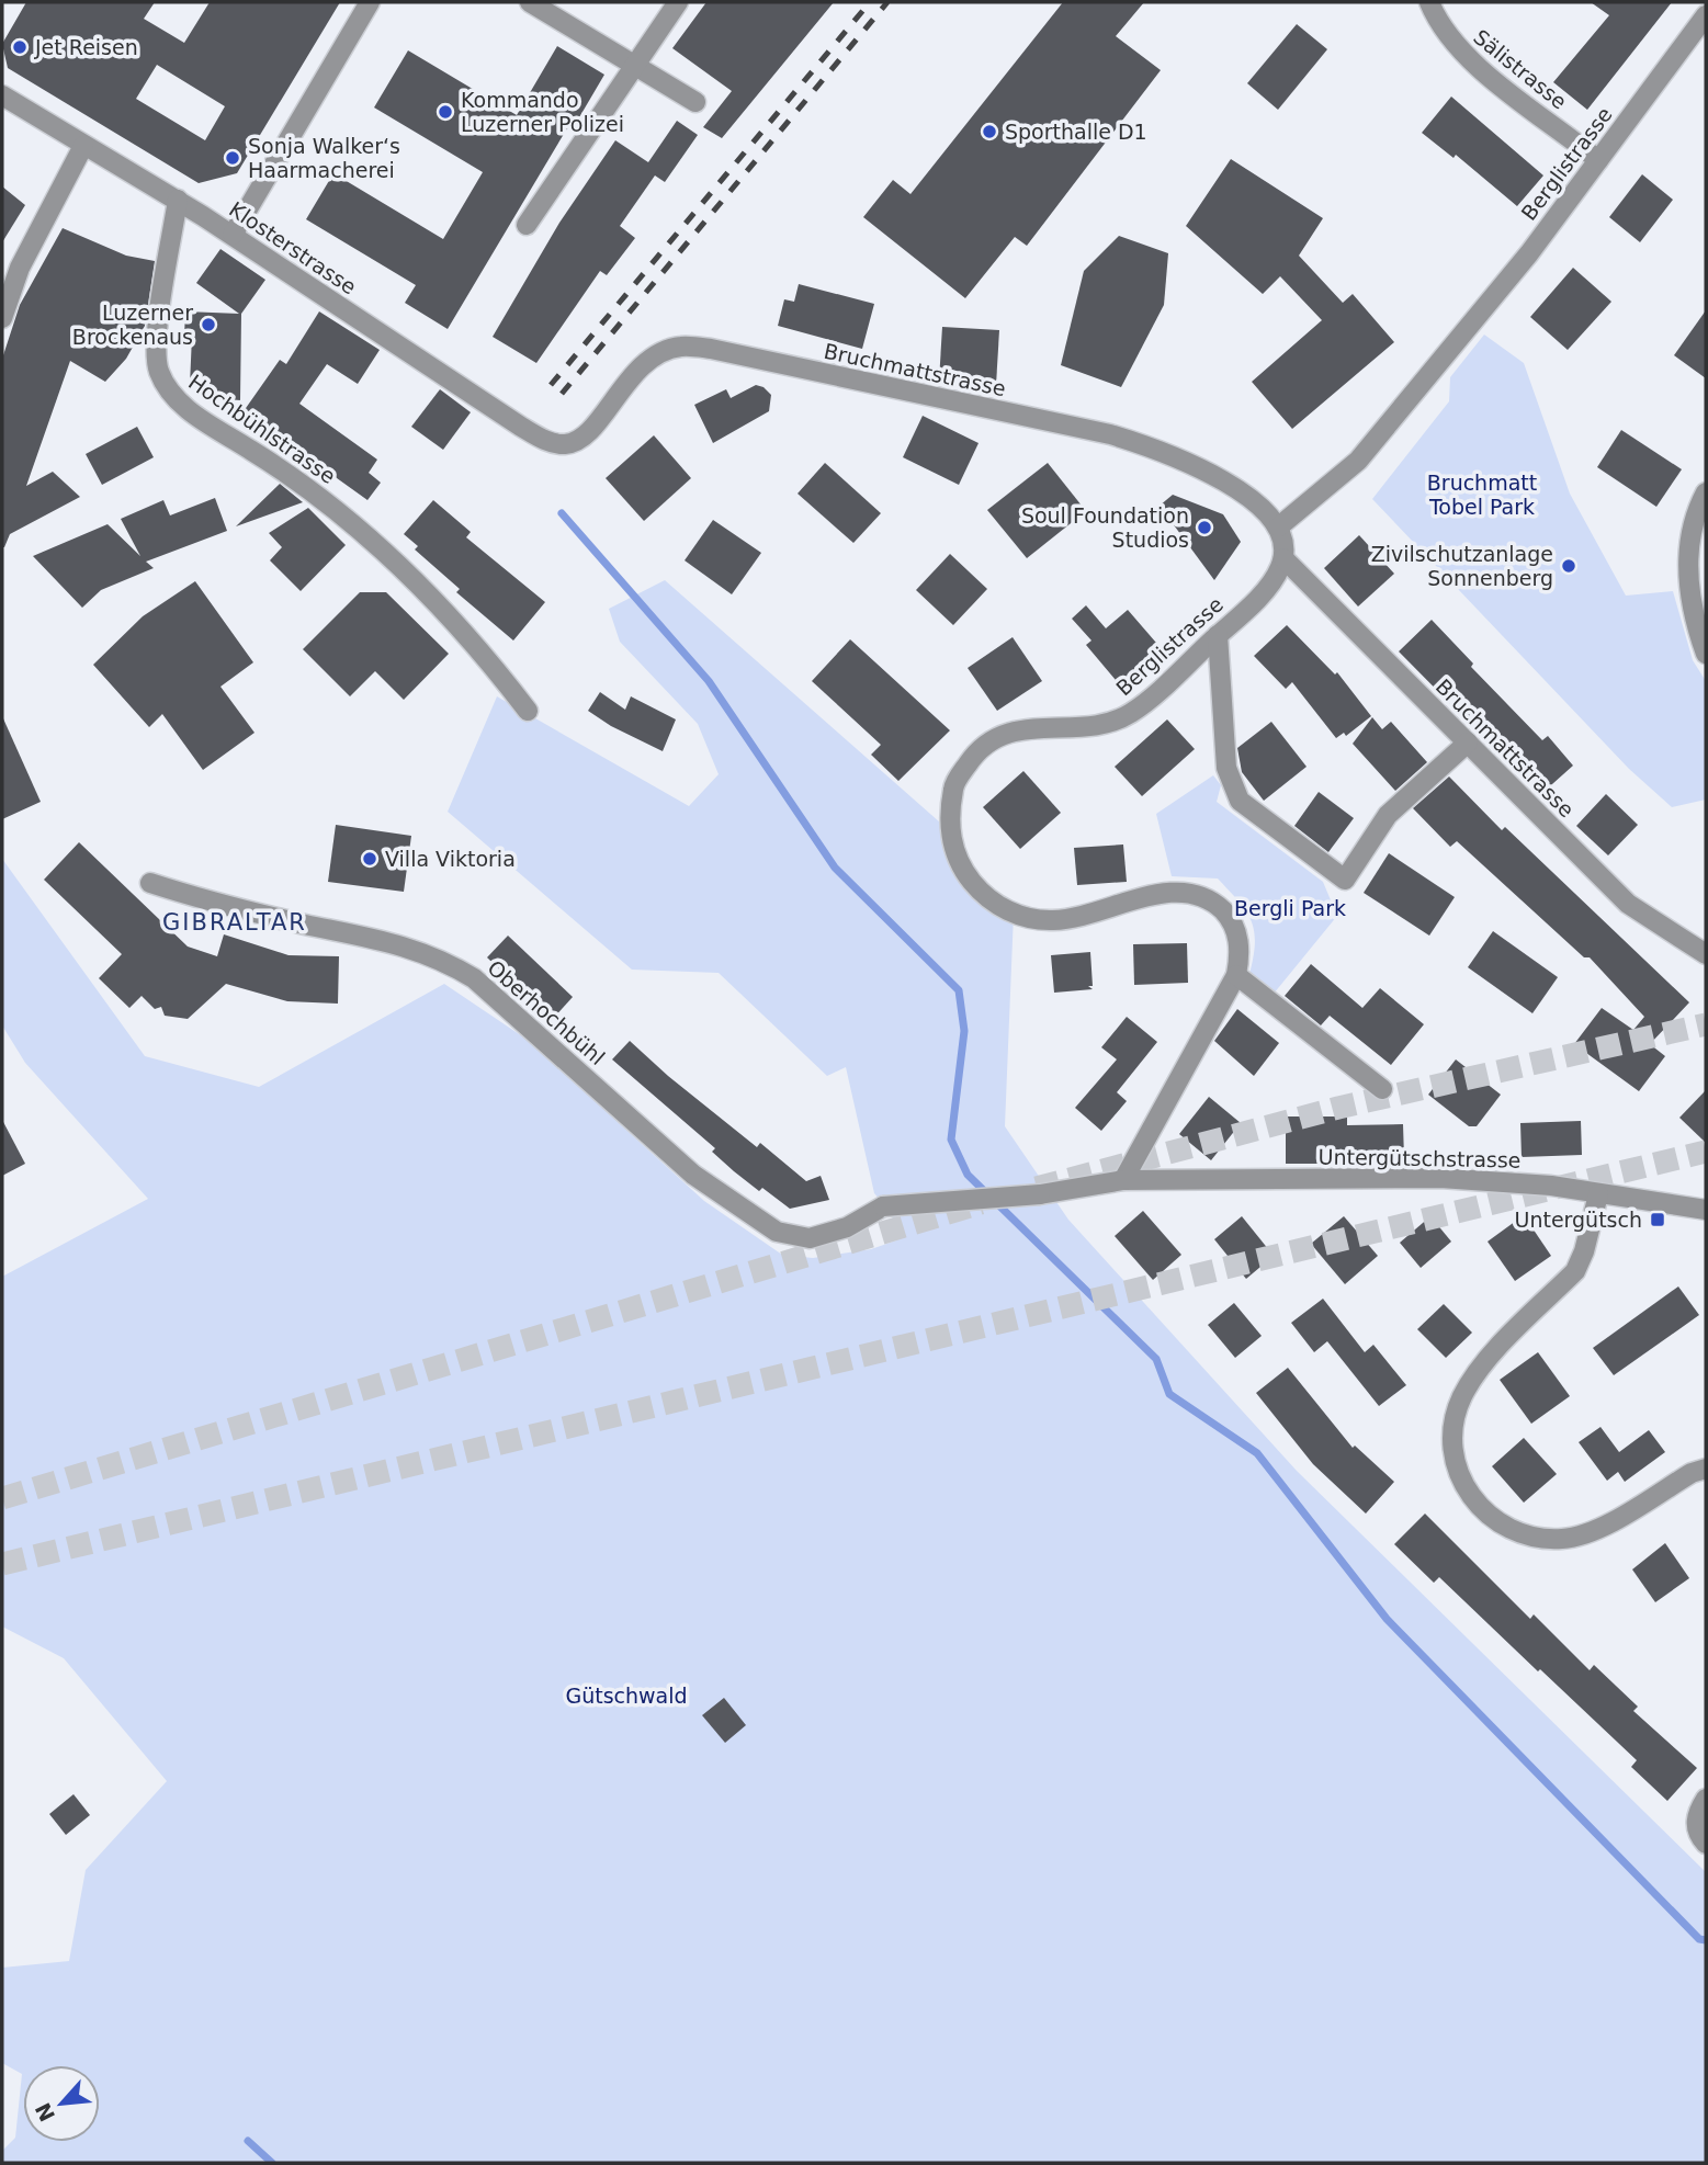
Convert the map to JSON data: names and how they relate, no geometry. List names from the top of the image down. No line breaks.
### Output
{"streets":{"street":["Sälistrasse","Berglistrasse","Klosterstrasse","Bruchmattstrasse","Hochbühlstrasse","Oberhochbühl","Untergütschstrasse"]},"crossings":[["Sälistrasse","Berglistrasse"],["Berglistrasse","Bruchmattstrasse"],["Berglistrasse","Oberhochbühl"],["Berglistrasse","Untergütschstrasse"],["Klosterstrasse","Bruchmattstrasse"],["Klosterstrasse","Hochbühlstrasse"],["Oberhochbühl","Untergütschstrasse"]],"districts":["GIBRALTAR"],"parks":["Bruchmatt Tobel Park","Bergli Park","Gütschwald"],"places":{"other":["Jet Reisen","Kommando Luzerner Polizei","Sporthalle D1","Sonja Walker‘s Haarmacherei","Luzerner Brockenaus","Soul Foundation Studios","Zivilschutzanlage Sonnenberg","Villa Viktoria"],"transit":["Untergütsch"]},"north":"bottom left"}
